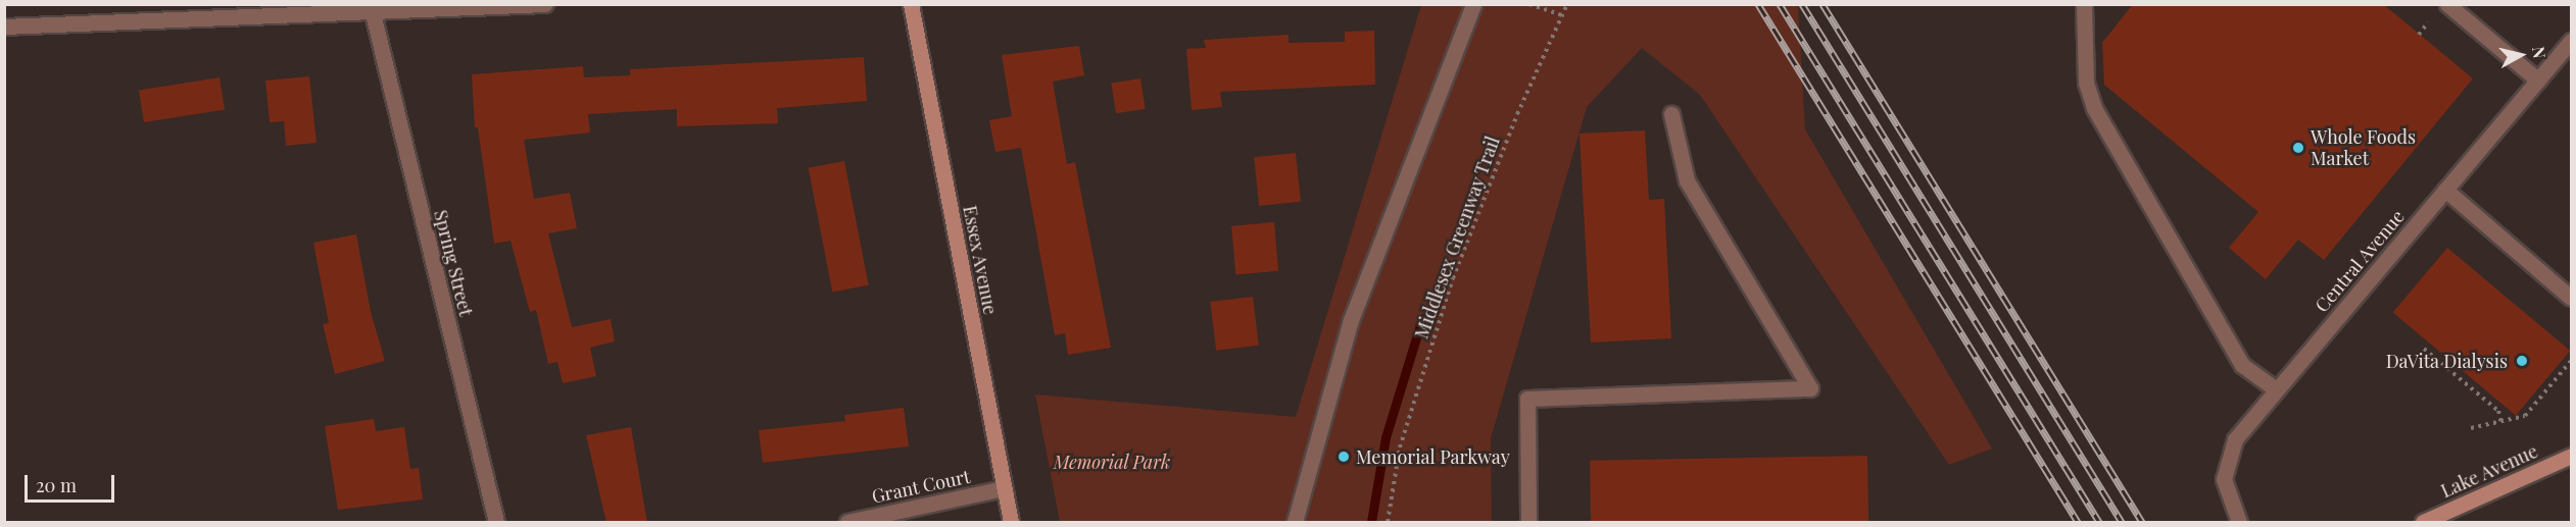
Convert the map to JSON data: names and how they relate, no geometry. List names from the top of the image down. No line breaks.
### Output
{"streets":{"street":["Essex Avenue","Central Avenue","Spring Street","Lake Avenue","Grant Court"],"path":["Middlesex Greenway Trail"]},"crossings":[["Essex Avenue","Grant Court"]],"parks":["Memorial Park"],"places":["Whole Foods Market","DaVita Dialysis","Memorial Parkway"],"scale_bar":"20 m","north":"right"}
